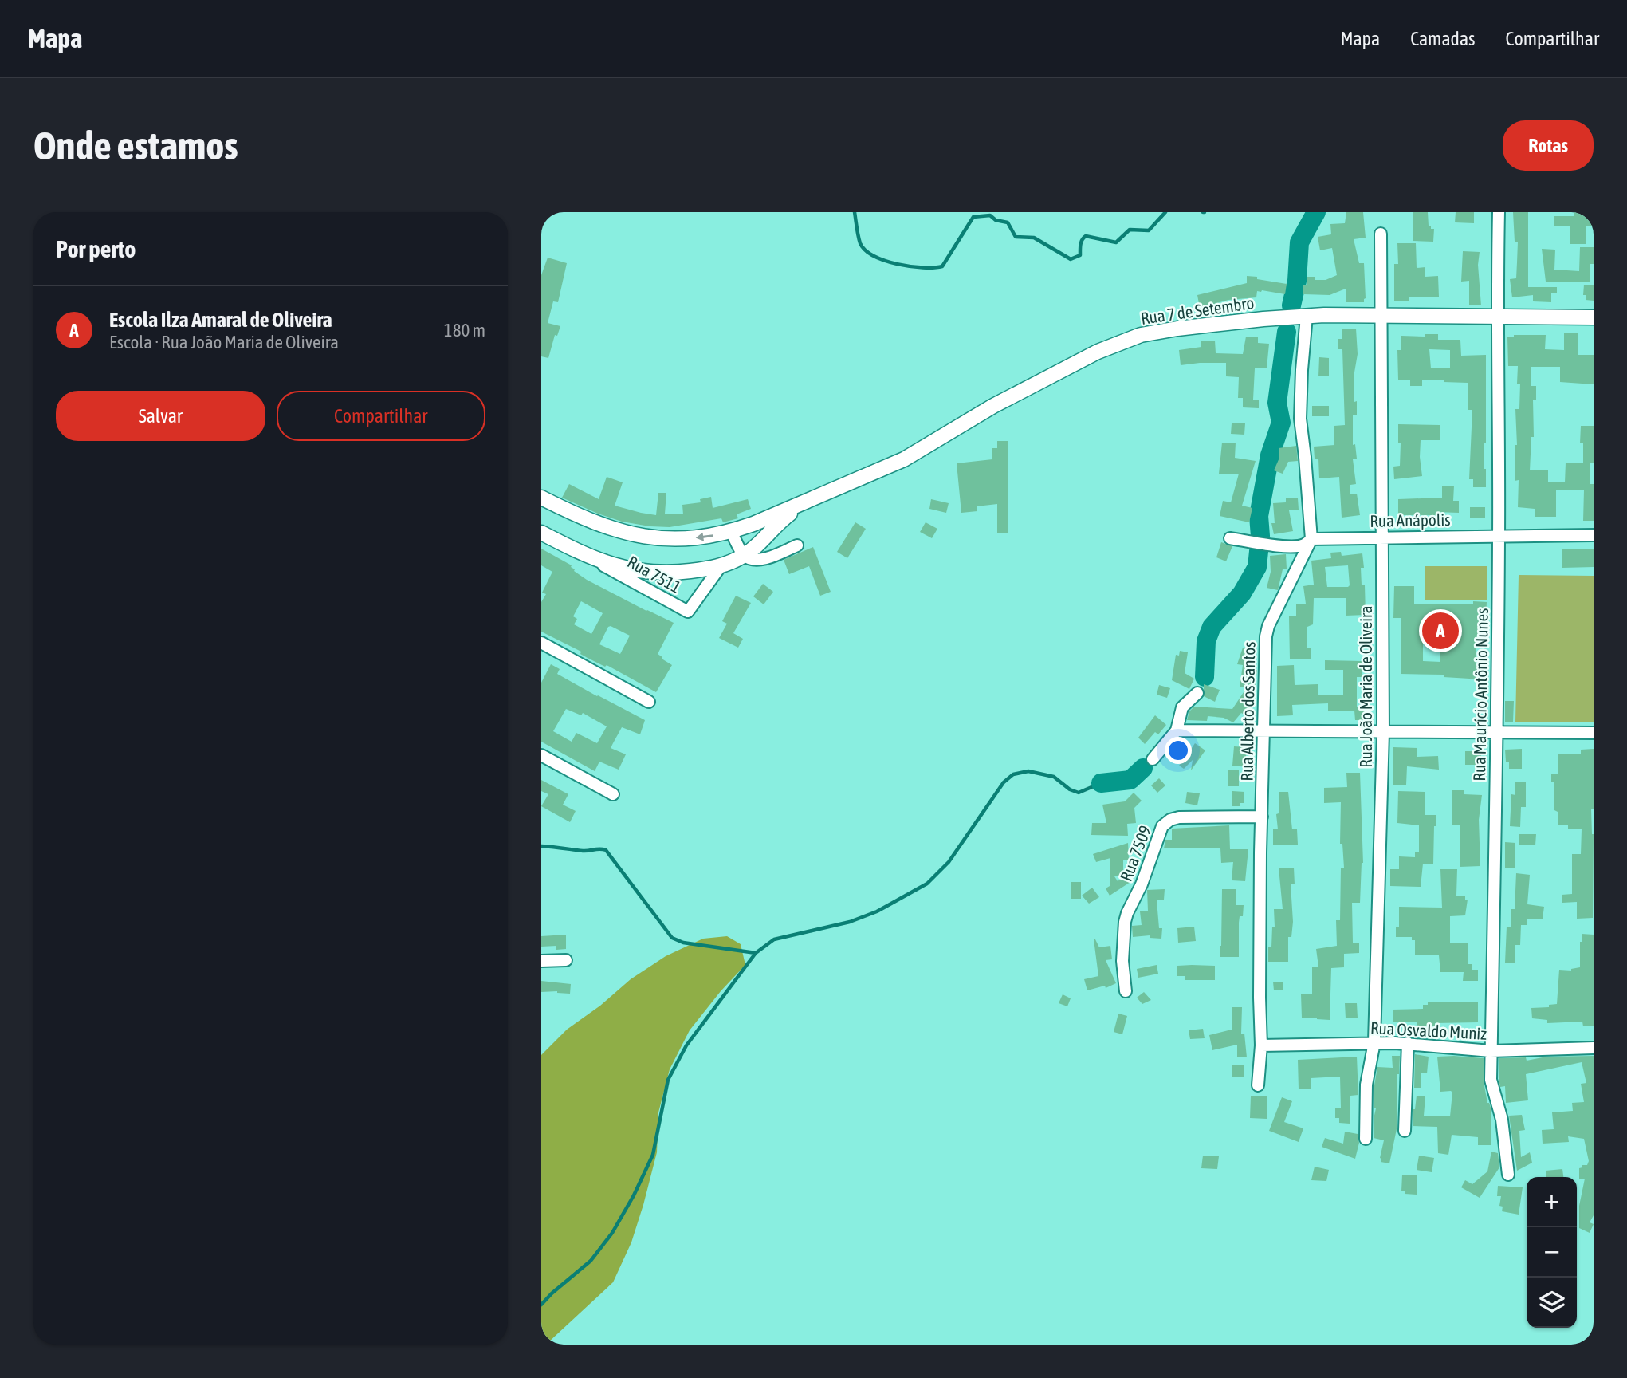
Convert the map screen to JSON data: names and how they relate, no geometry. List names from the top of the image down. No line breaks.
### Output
{"streets":{"street":["Rua 7 de Setembro","Rua Anápolis","Rua 7511","Rua João Maria de Oliveira","Rua Maurício Antônio Nunes","Rua Alberto dos Santos","Rua 7509","Rua Osvaldo Muniz"]},"crossings":[["Rua 7 de Setembro","Rua João Maria de Oliveira"],["Rua 7 de Setembro","Rua Maurício Antônio Nunes"],["Rua Anápolis","Rua João Maria de Oliveira"],["Rua Anápolis","Rua Maurício Antônio Nunes"],["Rua Anápolis","Rua Alberto dos Santos"],["Rua João Maria de Oliveira","Rua Osvaldo Muniz"],["Rua Maurício Antônio Nunes","Rua Osvaldo Muniz"],["Rua Alberto dos Santos","Rua 7509"],["Rua Alberto dos Santos","Rua Osvaldo Muniz"]],"page":{"header":"Mapa","nav":["Mapa","Camadas","Compartilhar"],"buttons":["Rotas",["Salvar","Compartilhar"]],"title":"Onde estamos","heading":"Por perto","list":[{"mark":"A","name":"Escola Ilza Amaral de Oliveira","note":"Escola · Rua João Maria de Oliveira","value":"180 m"}],"pins":"A","map_buttons":["+","−"]}}
